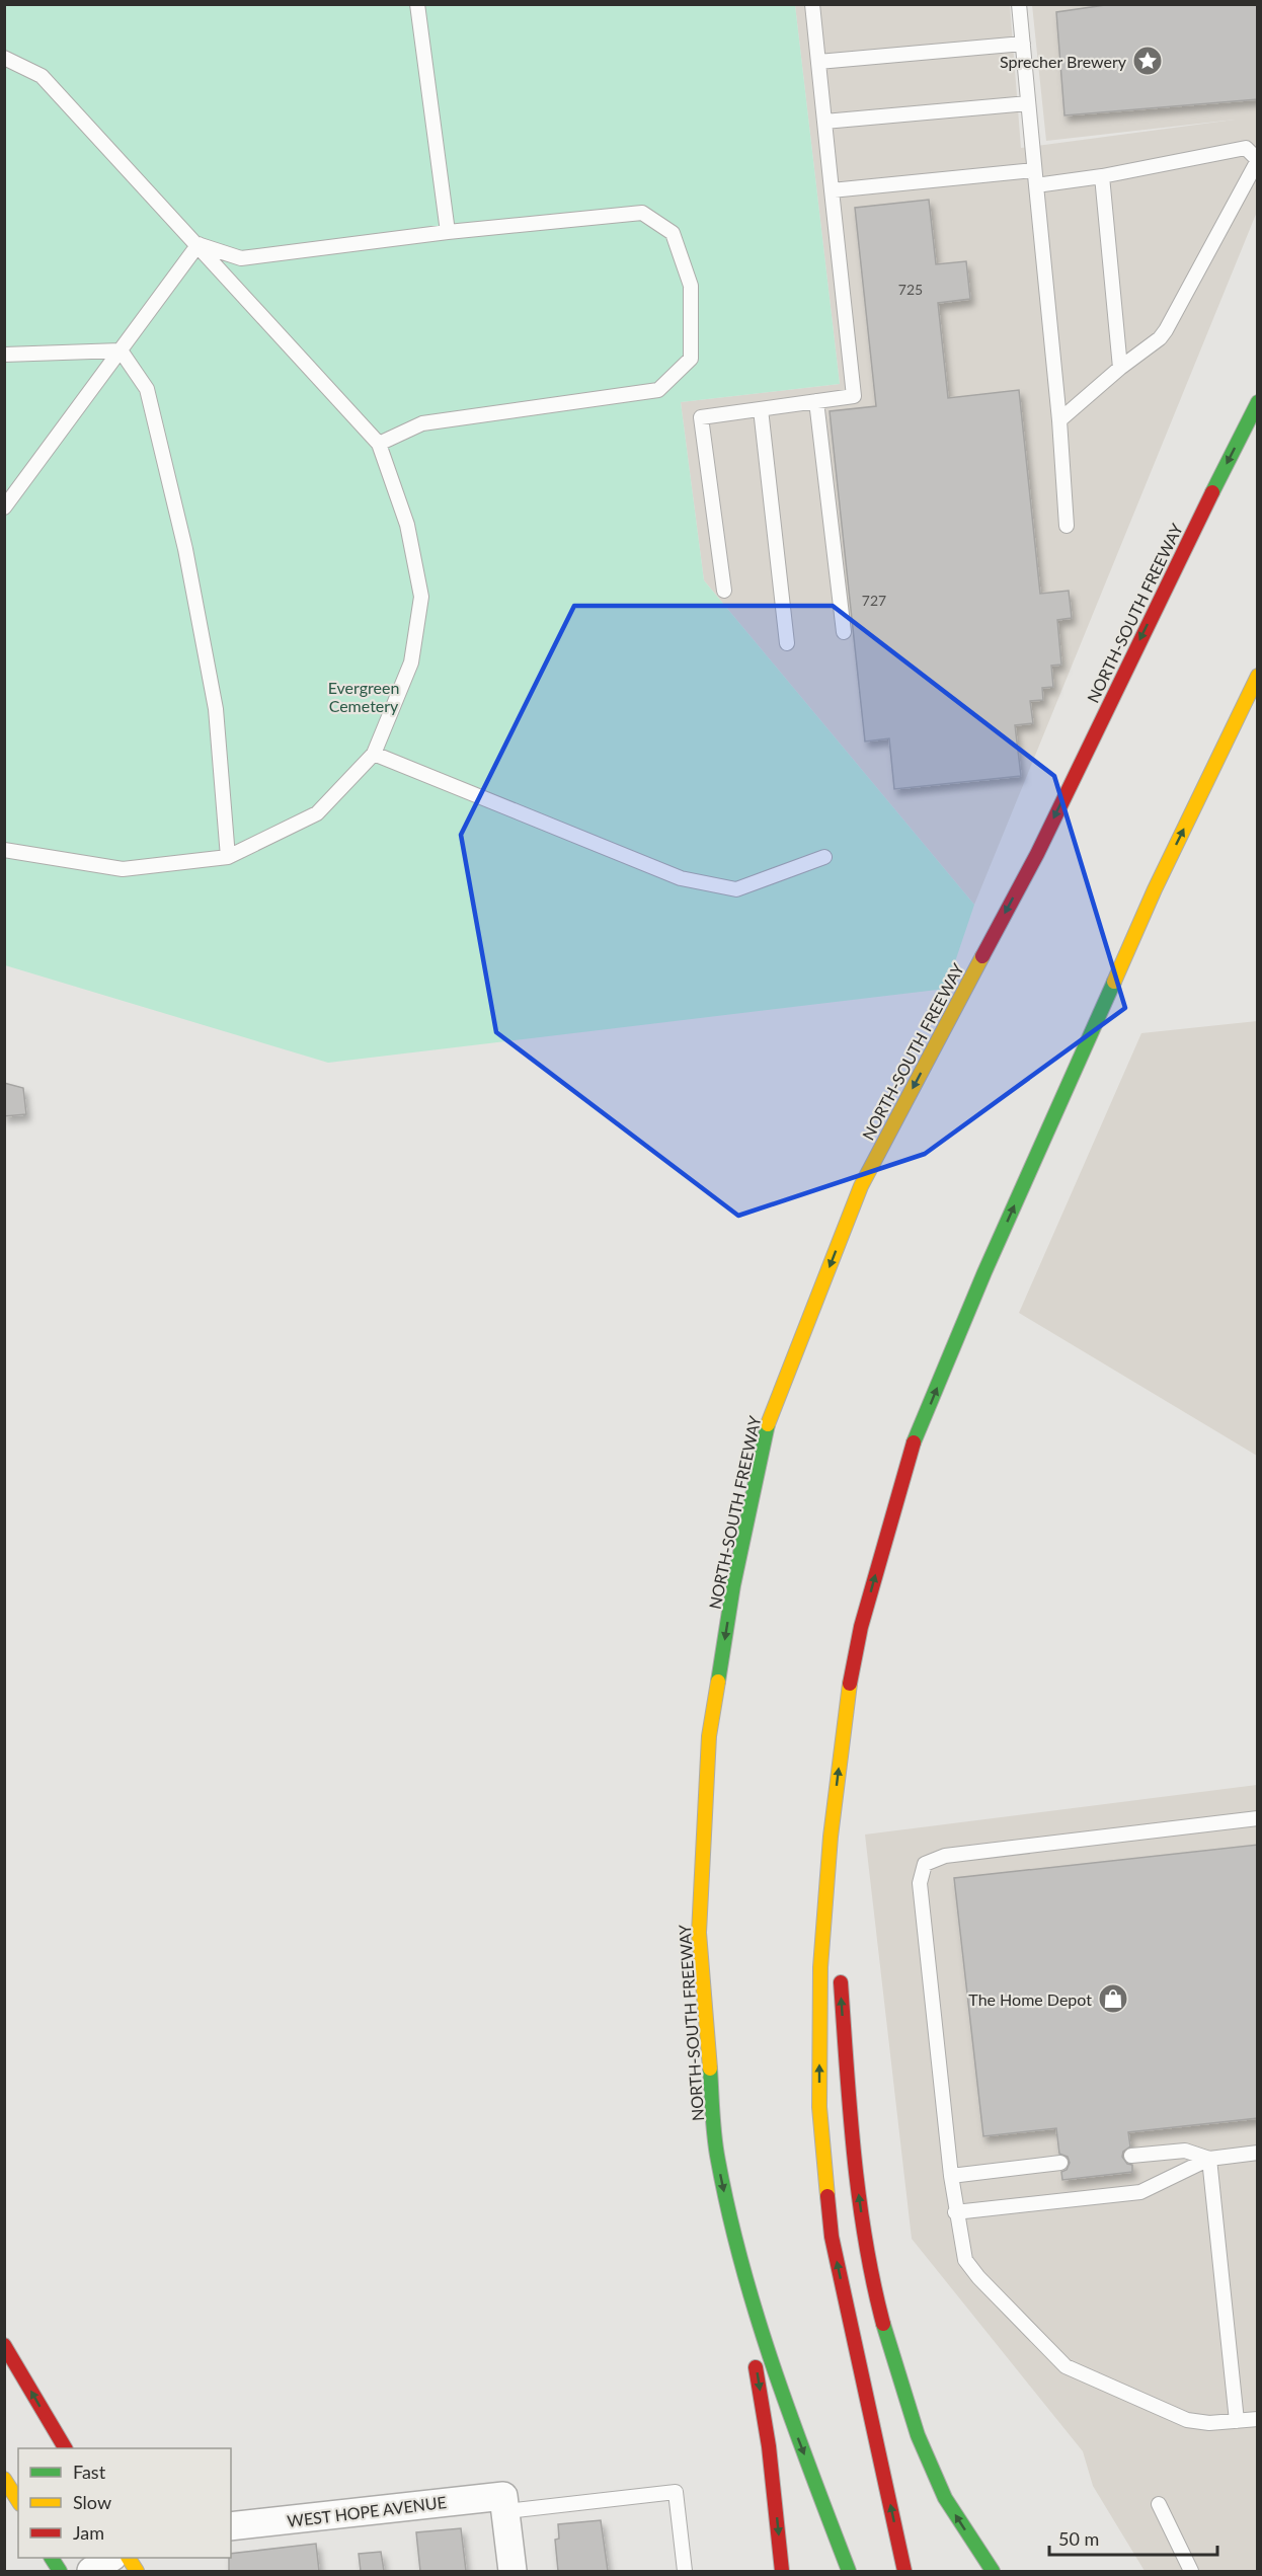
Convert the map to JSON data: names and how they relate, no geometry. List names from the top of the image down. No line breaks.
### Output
{"streets":{"main road":["NORTH-SOUTH FREEWAY"],"street":["WEST HOPE AVENUE"]},"parks":["Evergreen Cemetery"],"places":{"place":["Sprecher Brewery"],"shop":["The Home Depot"]},"house_numbers":["725","727"],"legend":["Fast","Slow","Jam"],"scale_bar":"50 m"}
